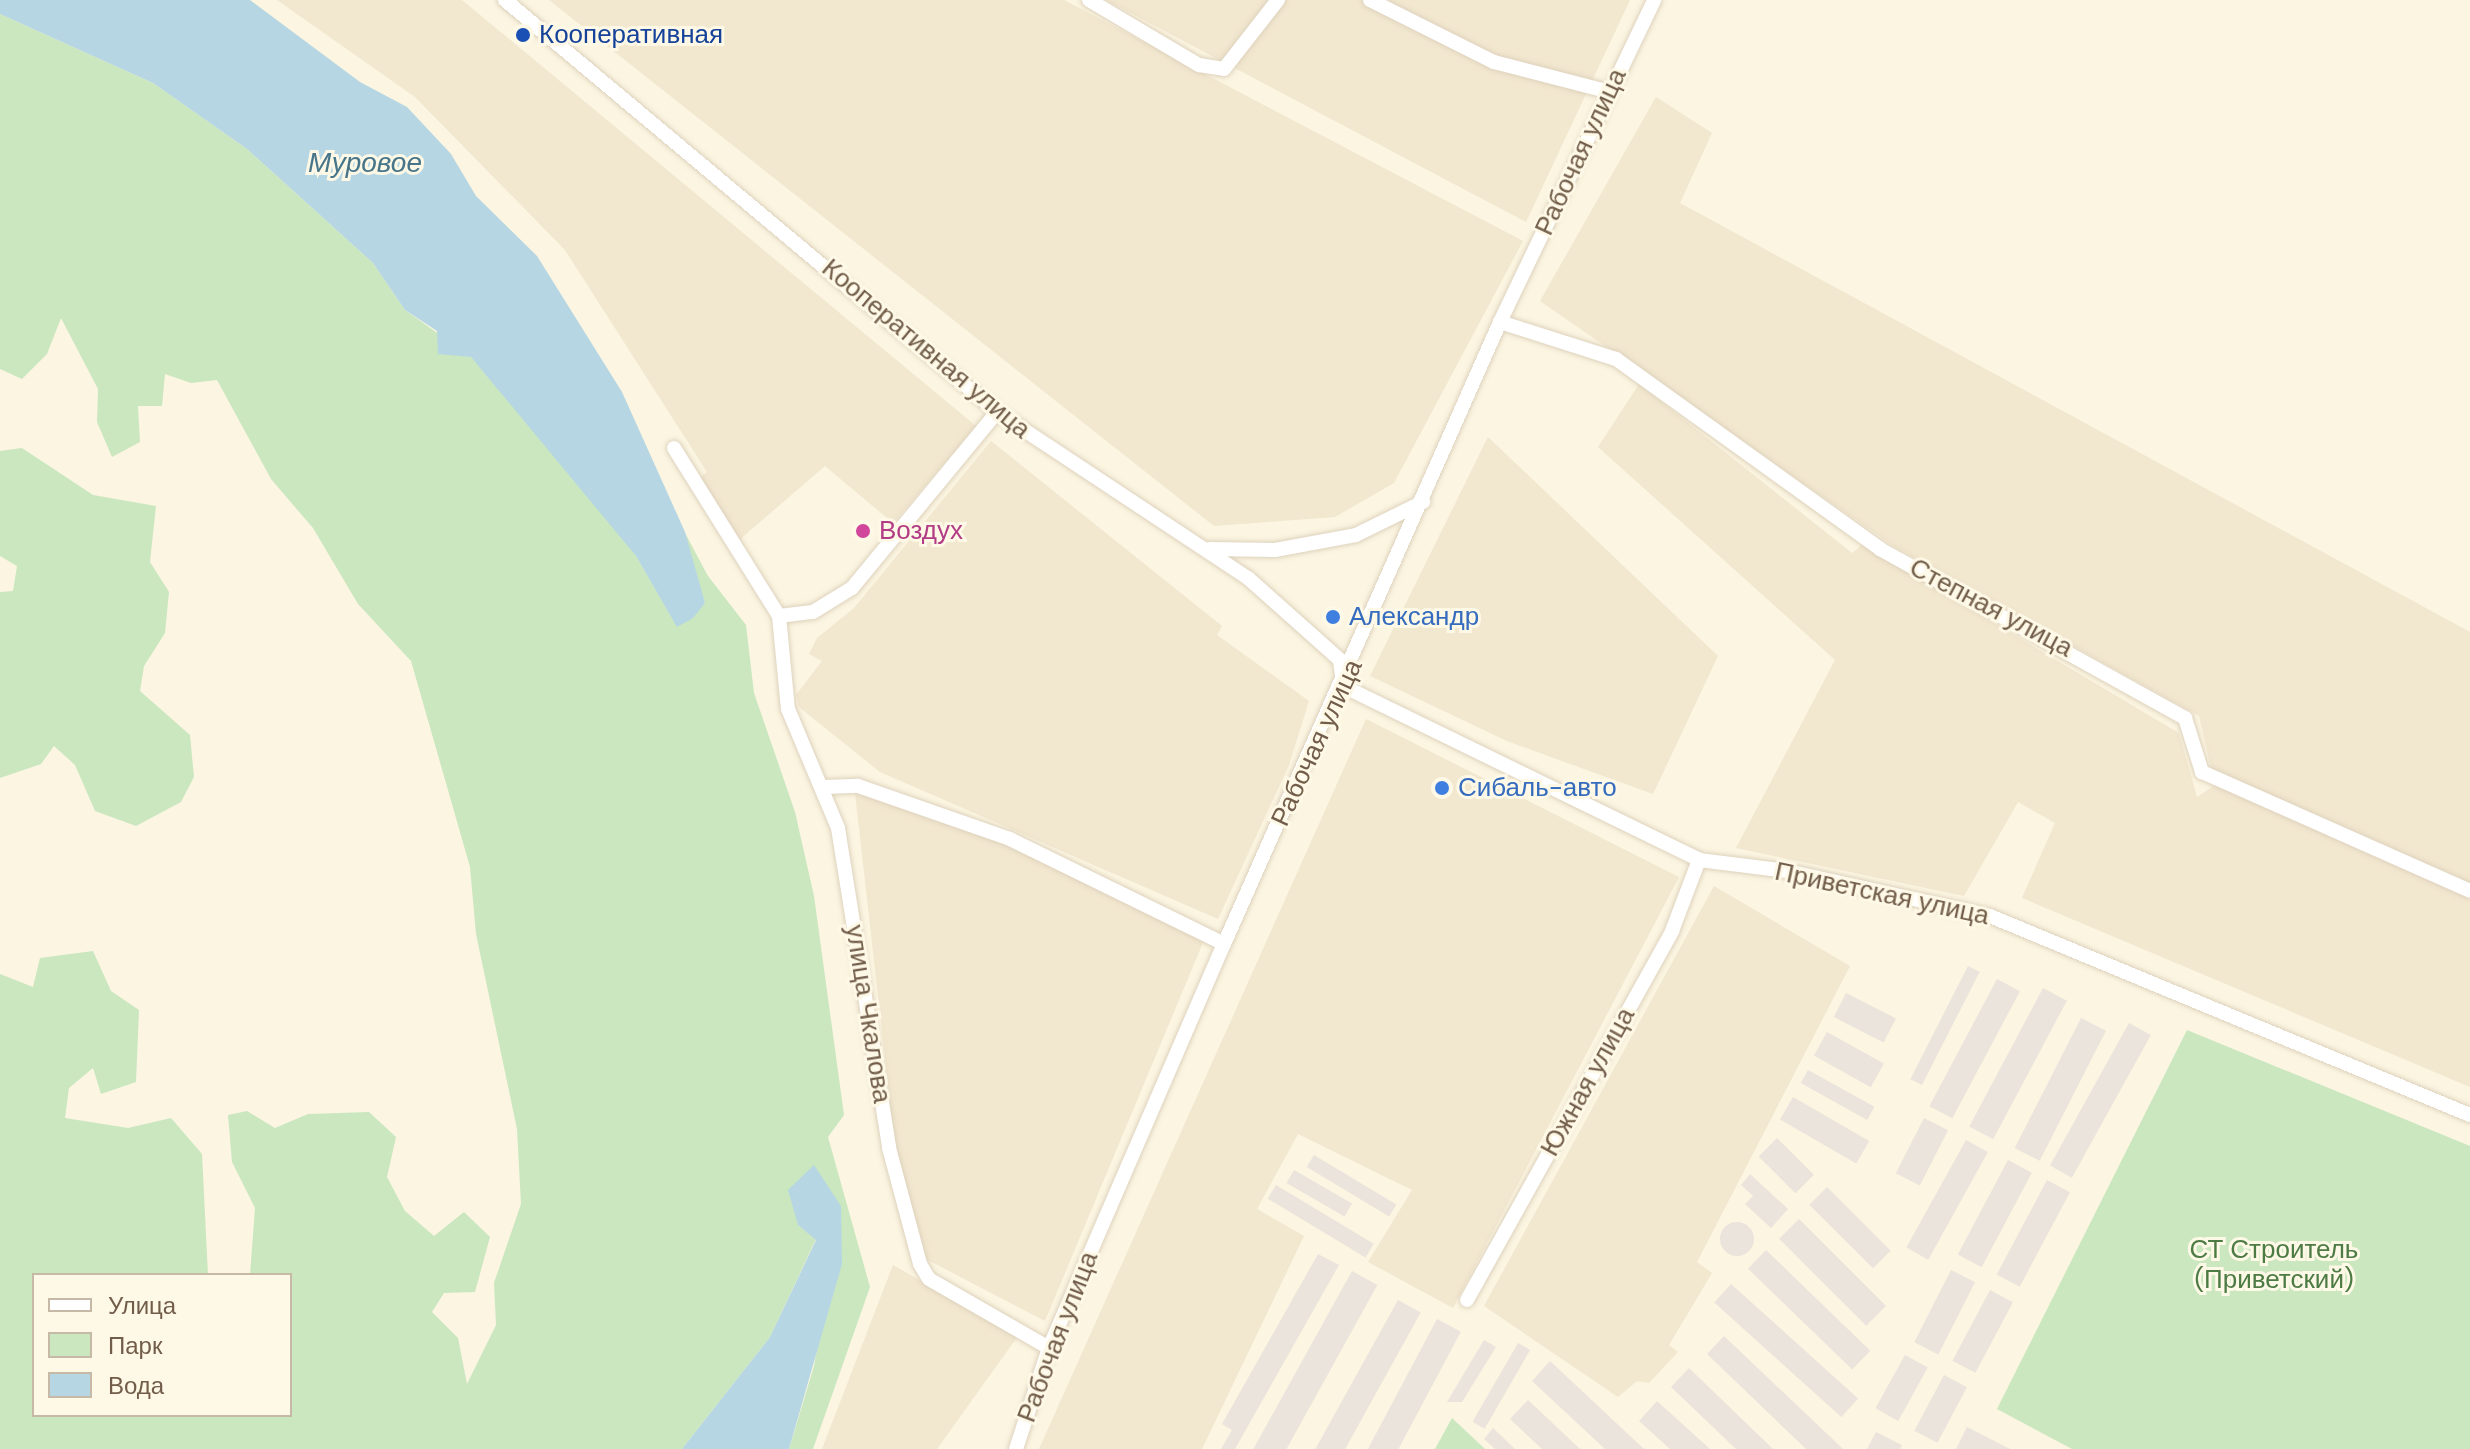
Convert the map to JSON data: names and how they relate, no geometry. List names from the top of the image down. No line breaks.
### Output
{"streets":{"street":["Рабочая улица","Кооперативная улица","Степная улица","Приветская улица","улица Чкалова","Южная улица"]},"crossings":[["Рабочая улица","Кооперативная улица"],["Рабочая улица","Степная улица"],["Рабочая улица","Приветская улица"],["Рабочая улица","улица Чкалова"],["Кооперативная улица","Приветская улица"],["Приветская улица","Южная улица"]],"water":["Муровое"],"parks":["СТ Строитель (Приветский)"],"places":["Кооперативная","Воздух","Александр","Сибаль-авто"],"legend":["Улица","Парк","Вода"]}
